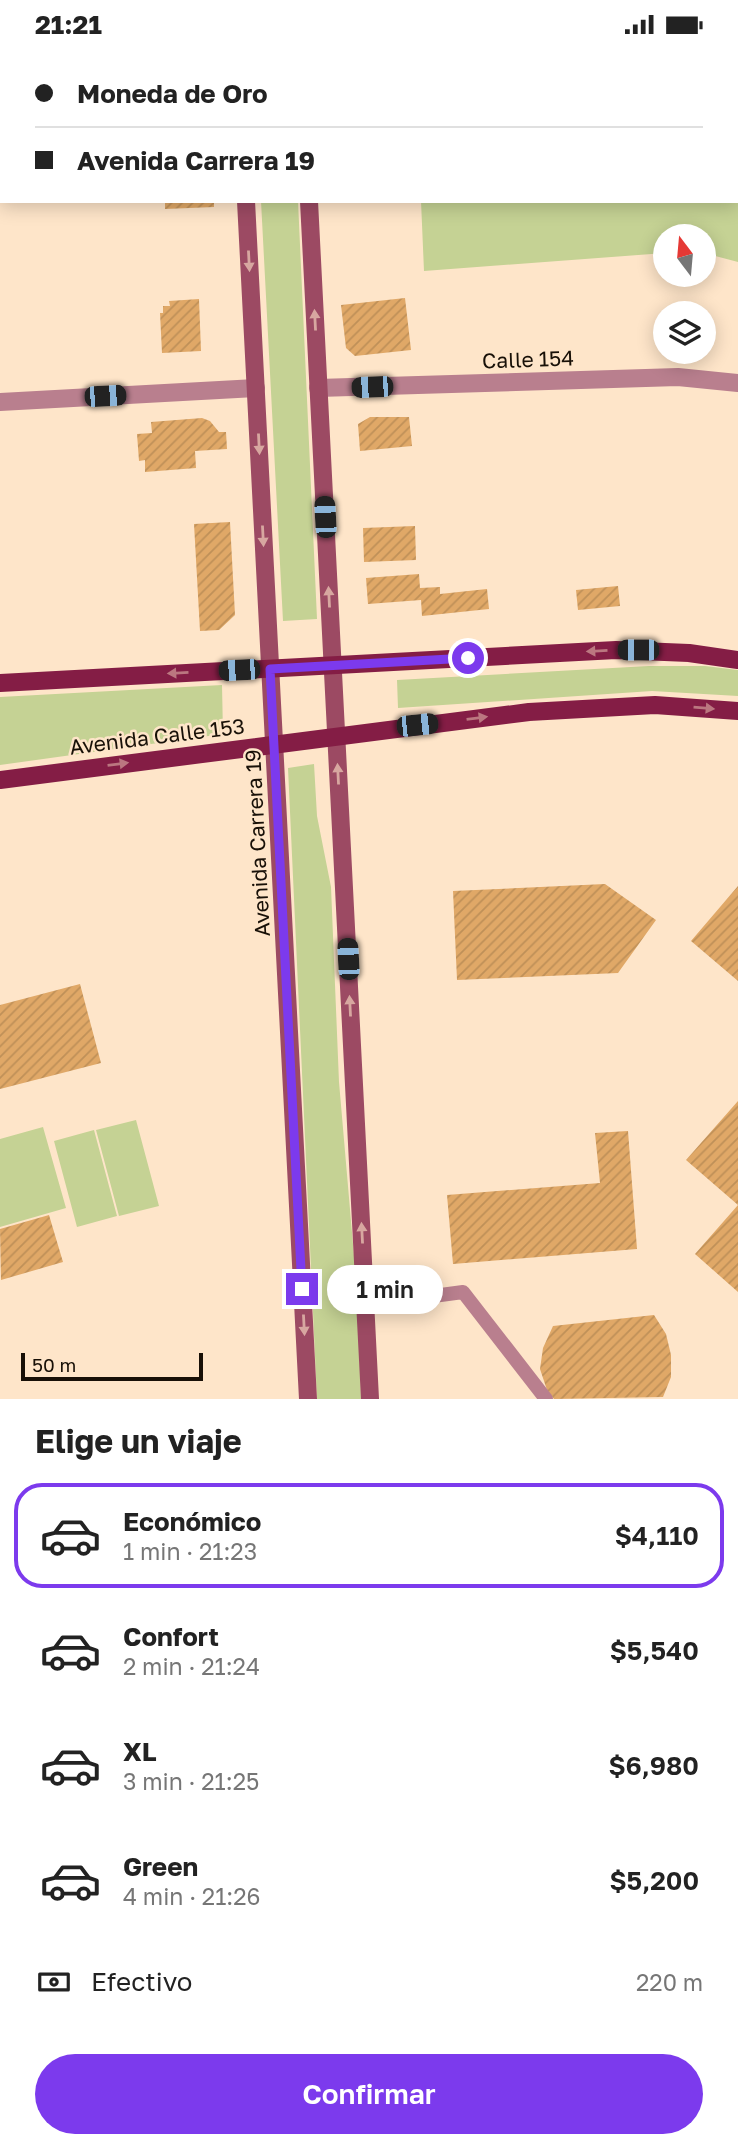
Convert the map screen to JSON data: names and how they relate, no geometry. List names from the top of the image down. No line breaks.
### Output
{"streets":{"main road":["Avenida Calle 153","Avenida Carrera 19"],"street":["Calle 154"]},"crossings":[["Avenida Calle 153","Avenida Carrera 19"]],"scale_bar":"50 m","north":"top","page":{"status":"21:21","banner":["Moneda de Oro","Avenida Carrera 19"],"bubble":"1 min","scale":"50 m","heading":"Elige un viaje","list":[{"name":"Económico","note":"1 min · 21:23","value":"$4,110"},{"name":"Confort","note":"2 min · 21:24","value":"$5,540"},{"name":"XL","note":"3 min · 21:25","value":"$6,980"},{"name":"Green","note":"4 min · 21:26","value":"$5,200"}],"pay":["Efectivo","220 m"],"buttons":"Confirmar"}}
